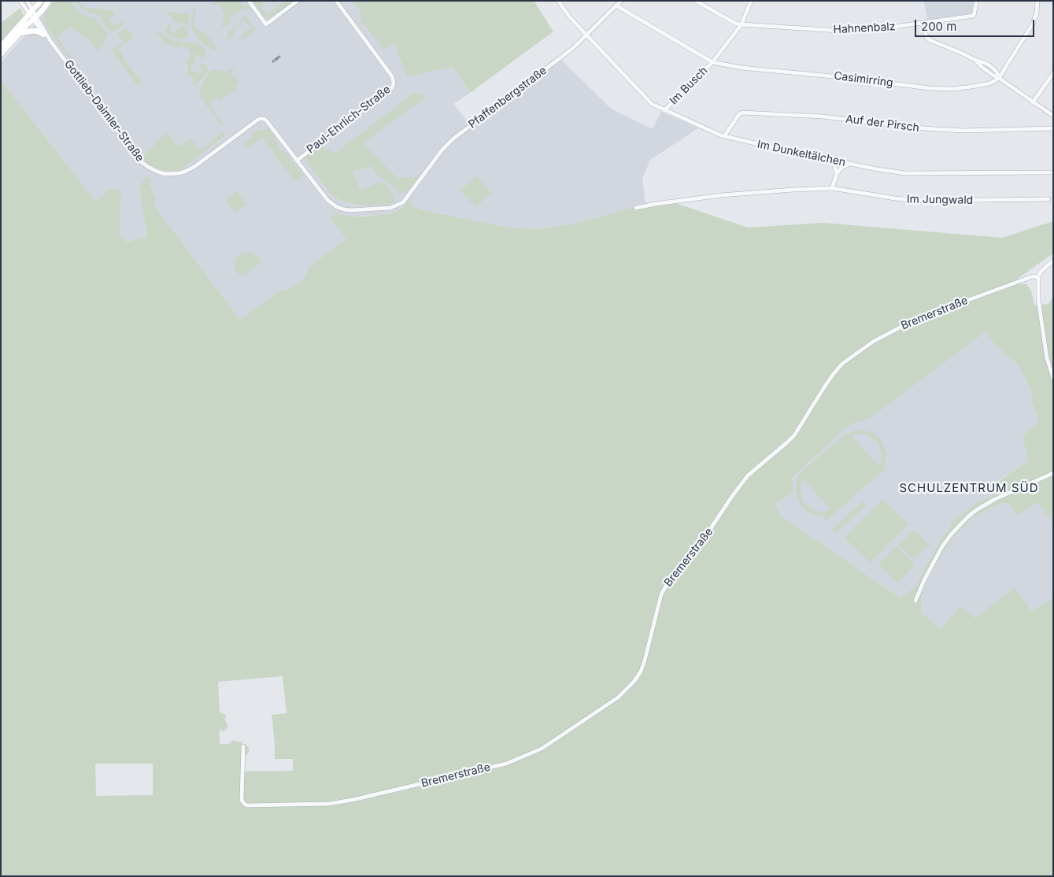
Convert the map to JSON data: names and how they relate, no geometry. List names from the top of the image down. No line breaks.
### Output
{"streets":{"street":["Hahnenbalz","Casimirring","Im Busch","Pfaffenbergstraße","Gottlieb-Daimler-Straße","Paul-Ehrlich-Straße","Auf der Pirsch","Im Dunkeltälchen","Im Jungwald","Bremerstraße"]},"crossings":[["Casimirring","Im Busch"],["Casimirring","Pfaffenbergstraße"],["Im Busch","Im Dunkeltälchen"],["Pfaffenbergstraße","Gottlieb-Daimler-Straße"],["Pfaffenbergstraße","Paul-Ehrlich-Straße"],["Pfaffenbergstraße","Im Dunkeltälchen"],["Gottlieb-Daimler-Straße","Paul-Ehrlich-Straße"],["Auf der Pirsch","Im Dunkeltälchen"]],"districts":["SCHULZENTRUM SÜD"],"scale_bar":"200 m"}
